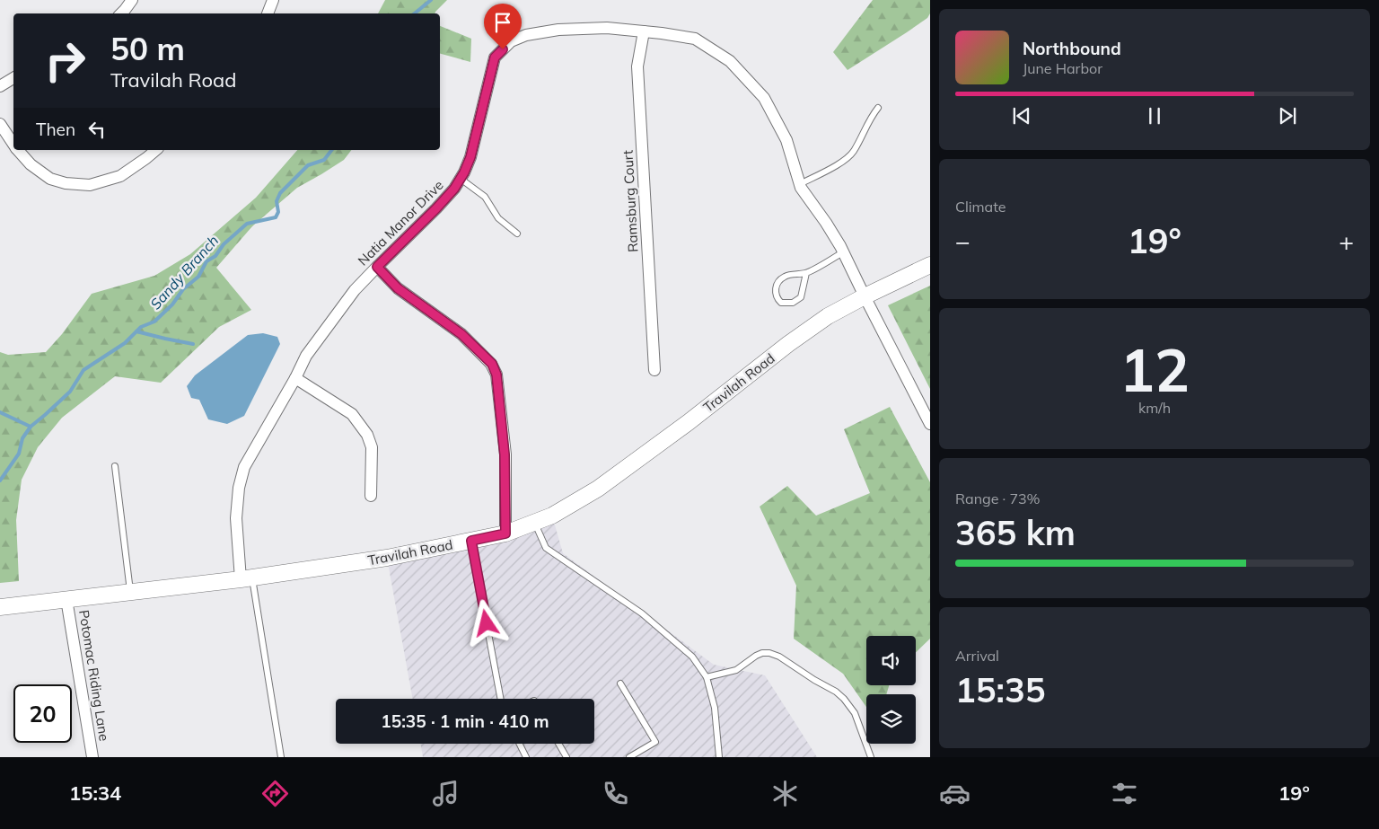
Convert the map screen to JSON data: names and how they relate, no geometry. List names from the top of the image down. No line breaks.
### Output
{"streets":{"main road":["Travilah Road"],"street":["Ramsburg Court","Natia Manor Drive","Potomac Riding Lane"]},"crossings":[["Ramsburg Court","Natia Manor Drive"],["Natia Manor Drive","Travilah Road"],["Travilah Road","Potomac Riding Lane"]],"water":["Sandy Branch"],"page":{"turn":["50 m","Travilah Road"],"song":["Northbound","June Harbor"],"then":"Then","tile":["Climate",["12","km/h"],["Range · 73%","365 km"],["Arrival","15:35"]],"heat":["−","19°","+"],"limit":"20","trip":"15:35 · 1 min · 410 m","tabs":["15:34","19°"]}}
